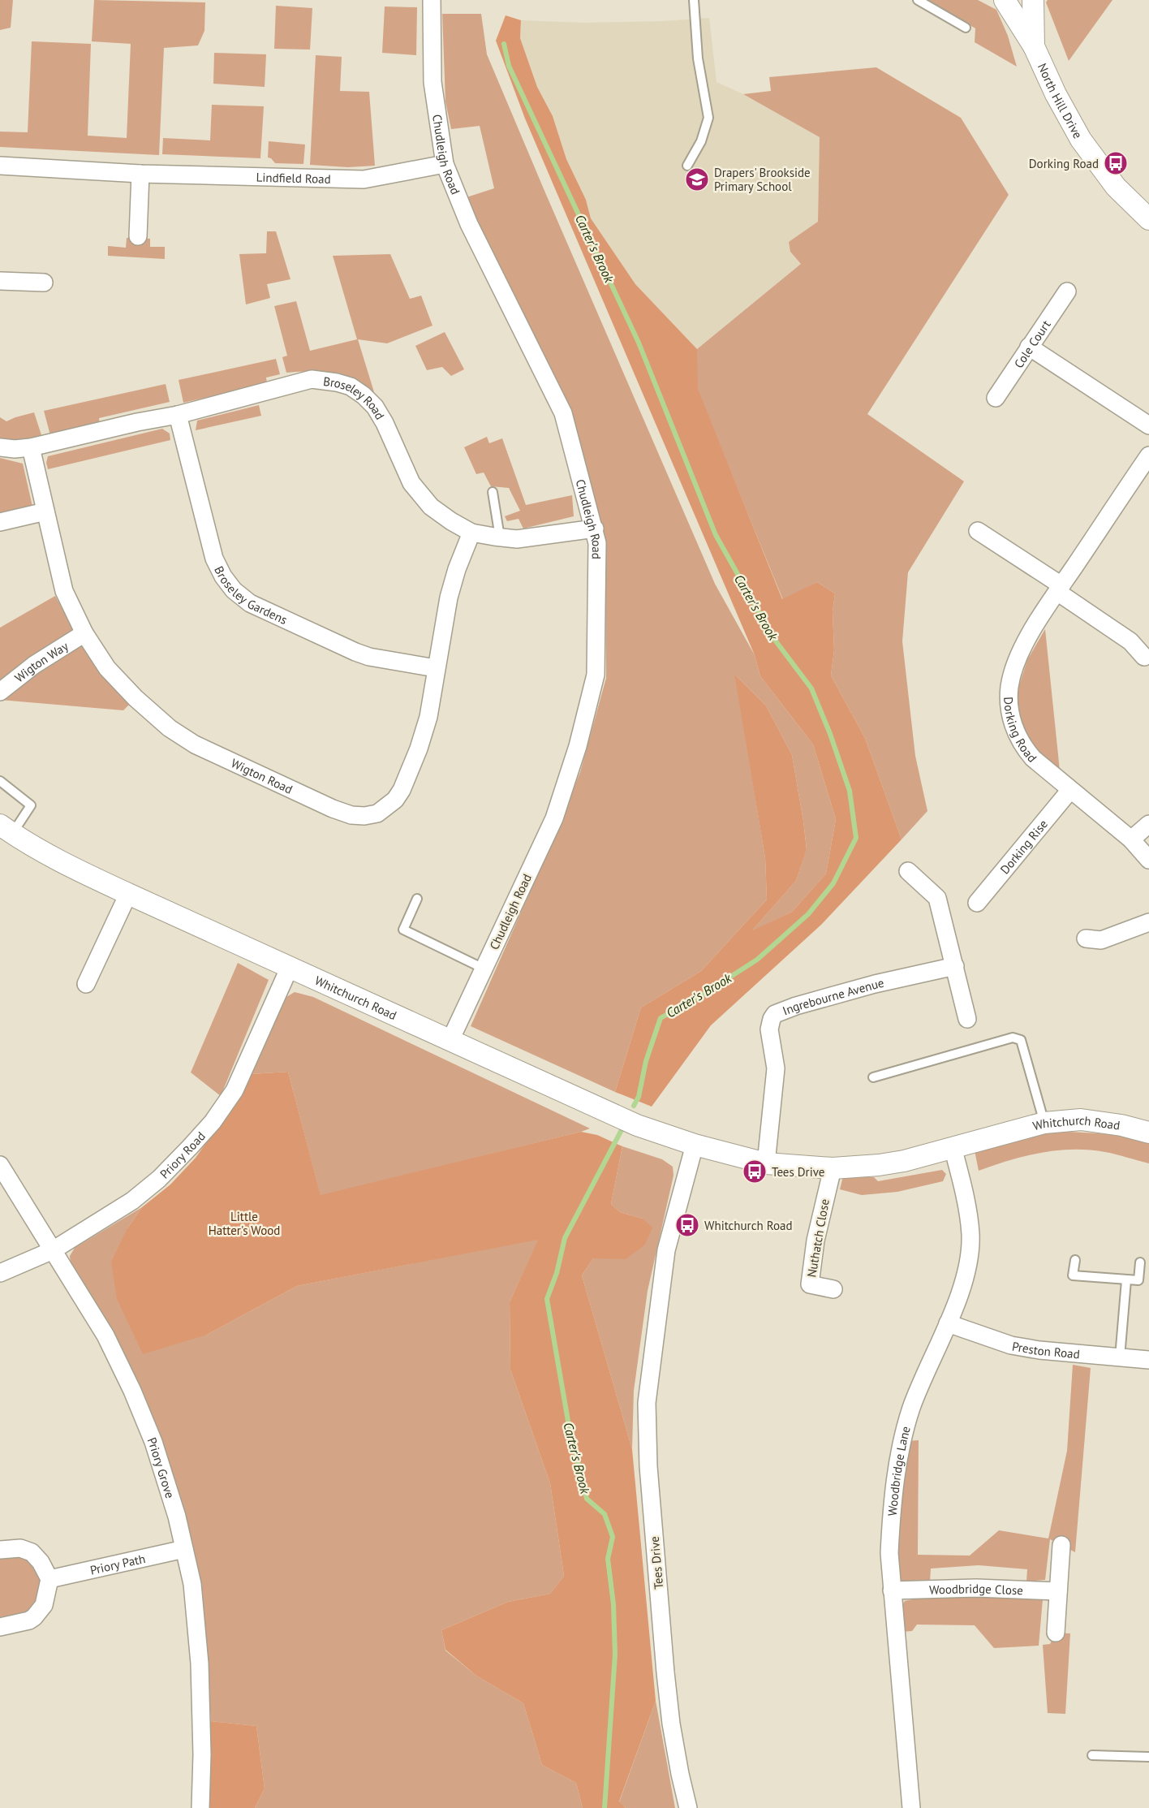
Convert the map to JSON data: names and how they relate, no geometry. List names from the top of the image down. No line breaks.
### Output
{"streets":{"street":["North Hill Drive","Chudleigh Road","Lindfield Road","Cole Court","Broseley Road","Broseley Gardens","Wigton Way","Dorking Road","Wigton Road","Dorking Rise","Ingrebourne Avenue","Whitchurch Road","Priory Road","Nuthatch Close","Preston Road","Priory Grove","Woodbridge Lane","Tees Drive","Priory Path","Woodbridge Close"]},"crossings":[["Chudleigh Road","Lindfield Road"],["Chudleigh Road","Broseley Road"],["Chudleigh Road","Whitchurch Road"],["Broseley Road","Broseley Gardens"],["Broseley Road","Wigton Road"],["Broseley Gardens","Wigton Road"],["Wigton Way","Wigton Road"],["Dorking Road","Dorking Rise"],["Ingrebourne Avenue","Whitchurch Road"],["Whitchurch Road","Priory Road"],["Whitchurch Road","Nuthatch Close"],["Whitchurch Road","Woodbridge Lane"],["Whitchurch Road","Tees Drive"],["Priory Road","Priory Grove"],["Preston Road","Woodbridge Lane"],["Priory Grove","Priory Path"],["Woodbridge Lane","Woodbridge Close"]],"water":["Carter's Brook"],"parks":["Little Hatter's Wood"],"places":{"bus stop":["Dorking Road","Tees Drive","Whitchurch Road"],"school or university":["Drapers' Brookside Primary School"]}}
